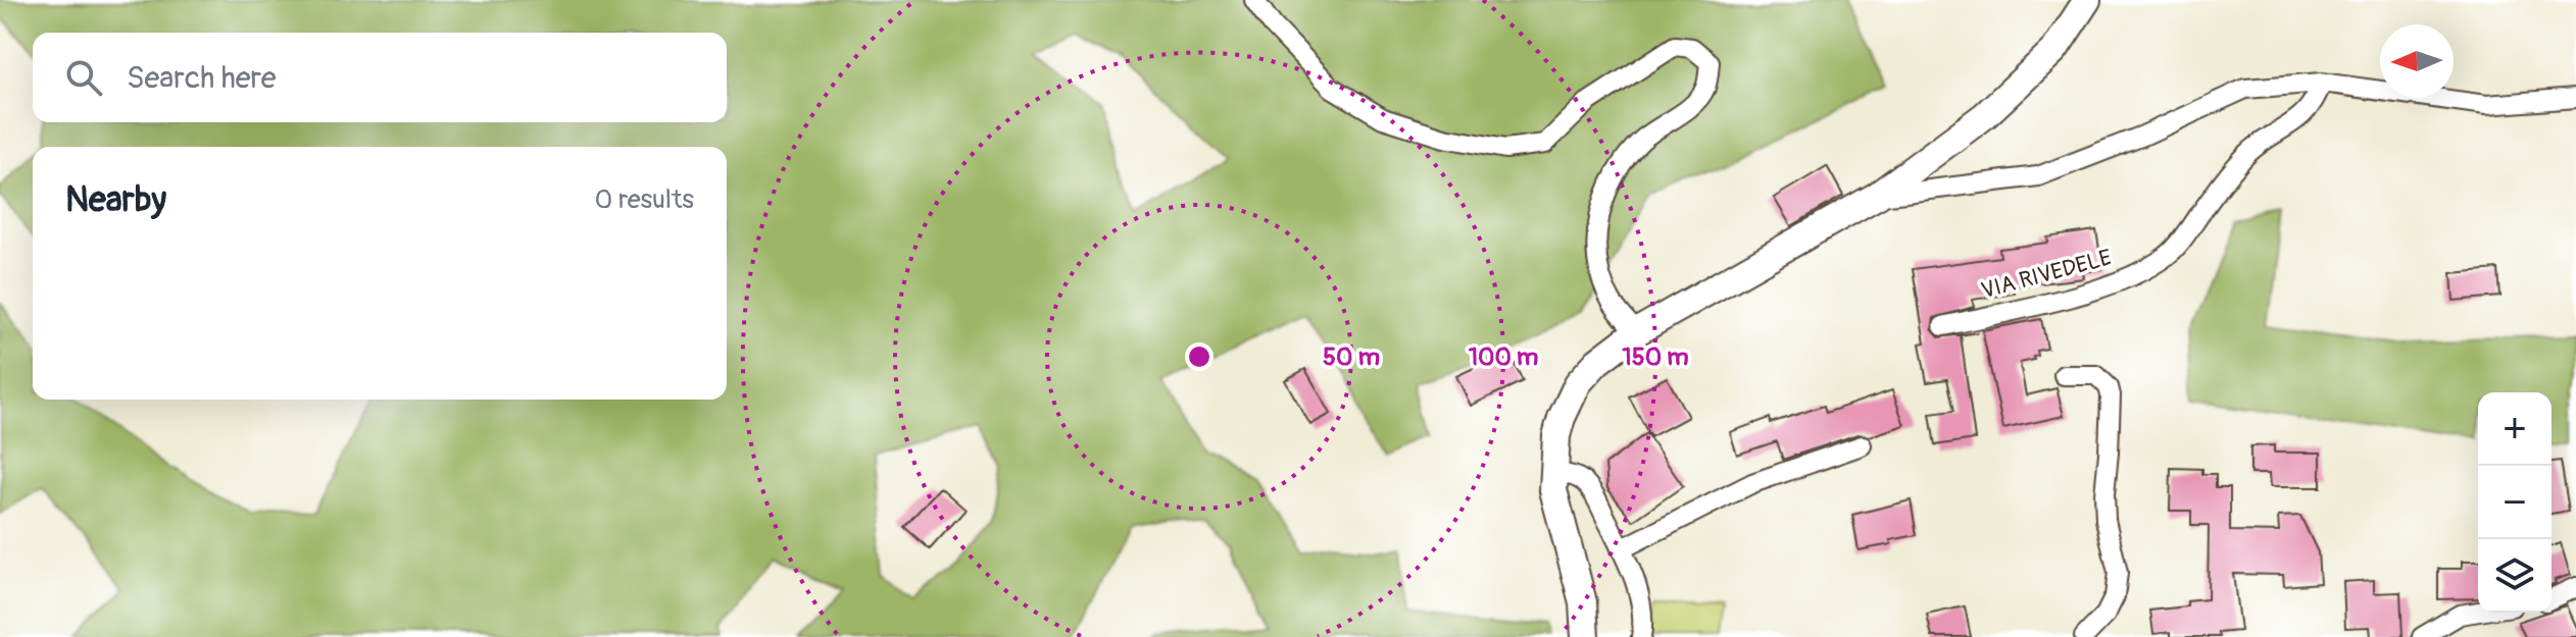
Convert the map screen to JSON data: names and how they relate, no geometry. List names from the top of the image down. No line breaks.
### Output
{"streets":{"street":["VIA RIVEDELE"]},"north":"left","page":{"search":"Search here","heading":["Nearby","0 results"],"map_buttons":["+","−"]},"rings":["50 m","100 m","150 m"]}
